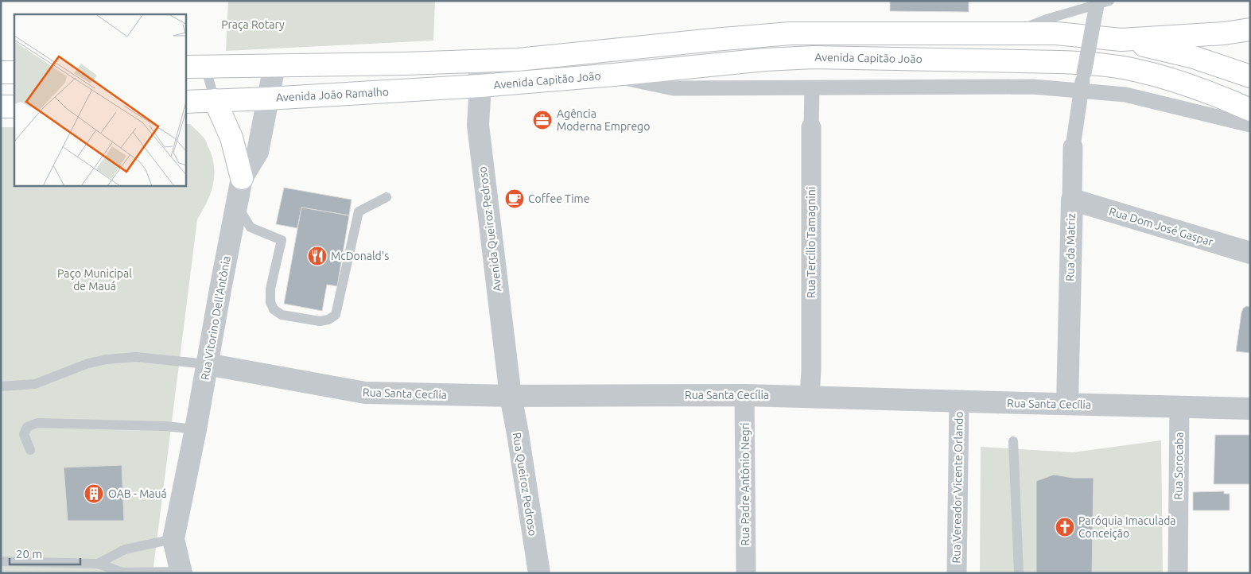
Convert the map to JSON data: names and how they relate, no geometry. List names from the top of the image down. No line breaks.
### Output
{"streets":{"highway":["Avenida Capitão João","Avenida João Ramalho"],"street":["Rua Dom José Gaspar","Avenida Queiroz Pedroso","Rua Tercílio Tamagnini","Rua da Matriz","Rua Vitorino Dell'Antônia","Rua Santa Cecília","Rua Sorocaba","Rua Queiroz Pedroso","Rua Padre Antônio Negri","Rua Vereador Vicente Orlando"]},"crossings":[["Avenida Capitão João","Avenida João Ramalho"],["Avenida Capitão João","Avenida Queiroz Pedroso"],["Avenida João Ramalho","Avenida Queiroz Pedroso"],["Avenida João Ramalho","Rua Vitorino Dell'Antônia"],["Rua Dom José Gaspar","Rua da Matriz"],["Avenida Queiroz Pedroso","Rua Santa Cecília"],["Avenida Queiroz Pedroso","Rua Queiroz Pedroso"],["Rua Tercílio Tamagnini","Rua Santa Cecília"],["Rua da Matriz","Rua Santa Cecília"],["Rua Vitorino Dell'Antônia","Rua Santa Cecília"],["Rua Santa Cecília","Rua Sorocaba"],["Rua Santa Cecília","Rua Queiroz Pedroso"],["Rua Santa Cecília","Rua Padre Antônio Negri"],["Rua Santa Cecília","Rua Vereador Vicente Orlando"]],"parks":["Praça Rotary","Paço Municipal de Mauá"],"places":{"office":["Agência Moderna Emprego"],"cafe":["Coffee Time"],"restaurant":["McDonald's"],"building":["OAB - Mauá"],"church":["Paróquia Imaculada Conceição"]},"scale_bar":"20 m"}
